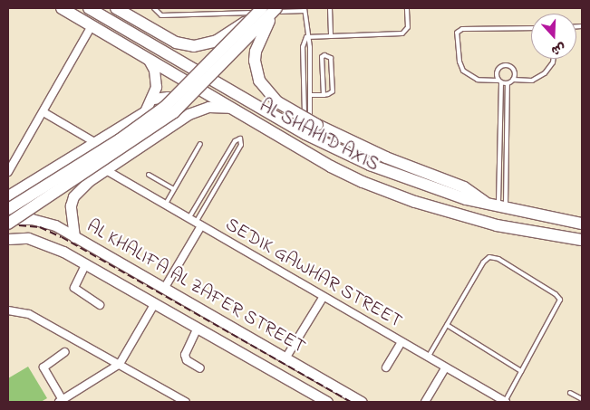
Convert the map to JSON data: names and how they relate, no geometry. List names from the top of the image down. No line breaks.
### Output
{"streets":{"main road":["AL SHAHID AXIS"],"street":["SEDIK GAWHAR STREET","AL KHALIFA AL ZAFER STREET"]},"north":"bottom"}
